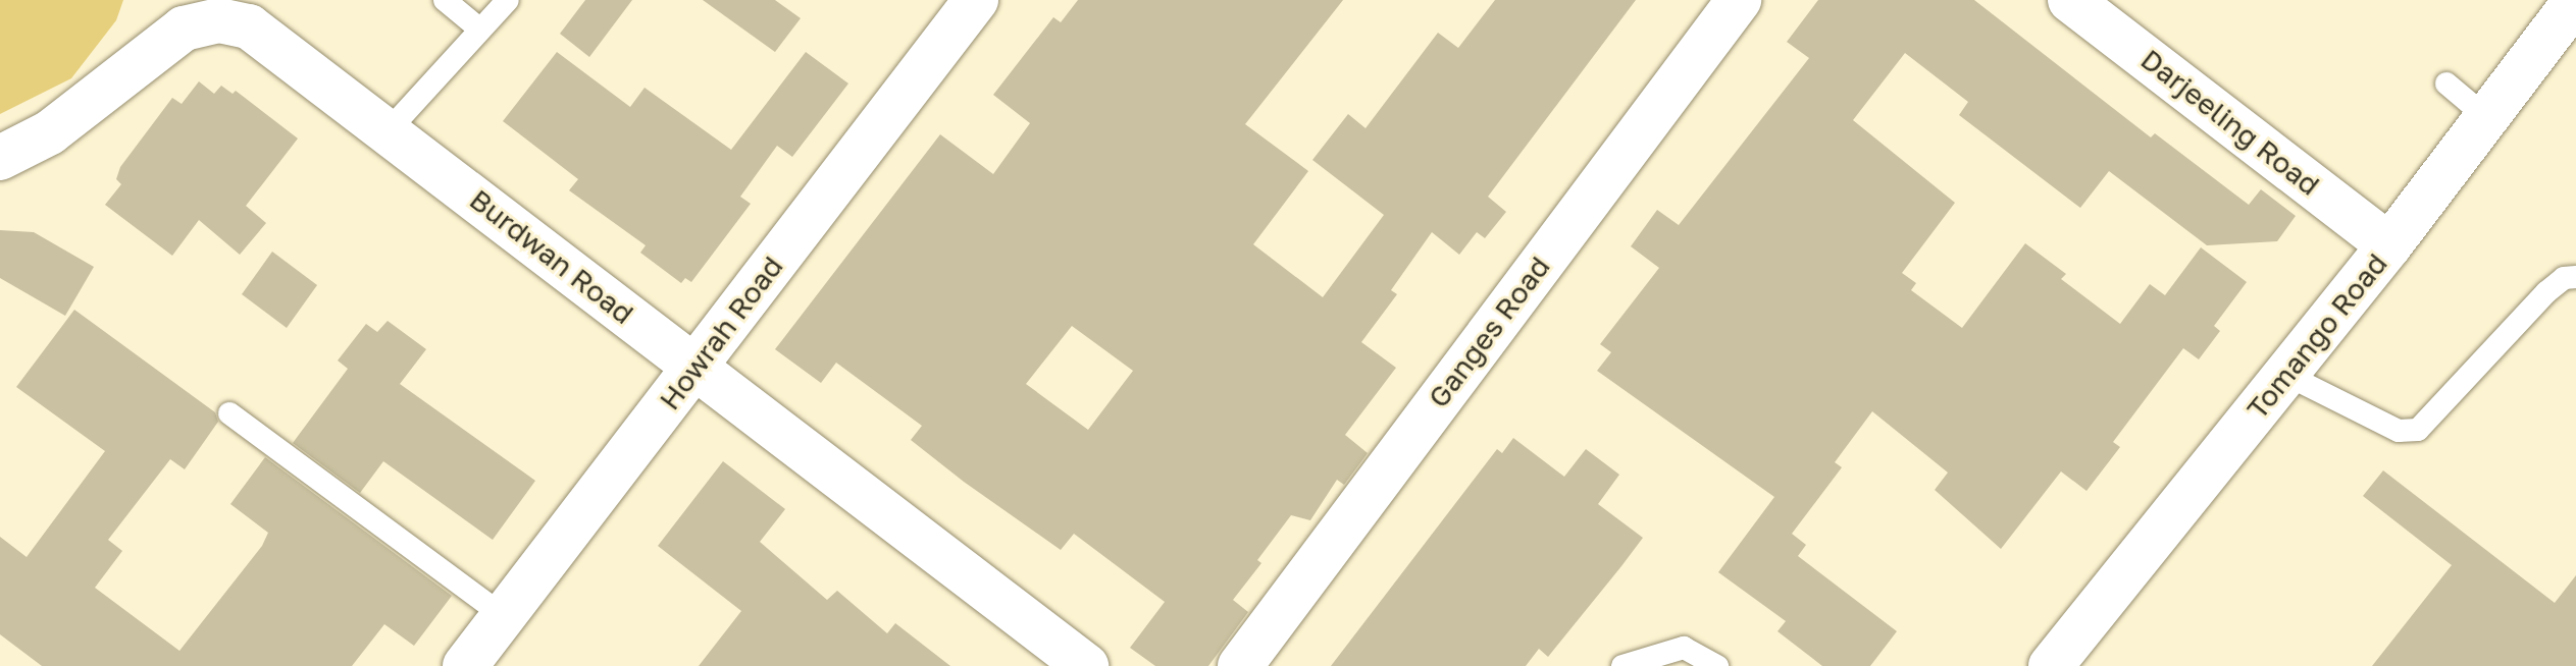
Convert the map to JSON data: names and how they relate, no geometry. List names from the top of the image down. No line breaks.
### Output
{"streets":{"street":["Darjeeling Road","Burdwan Road","Ganges Road","Howrah Road","Tomango Road"]},"crossings":[["Darjeeling Road","Tomango Road"],["Burdwan Road","Howrah Road"]]}
